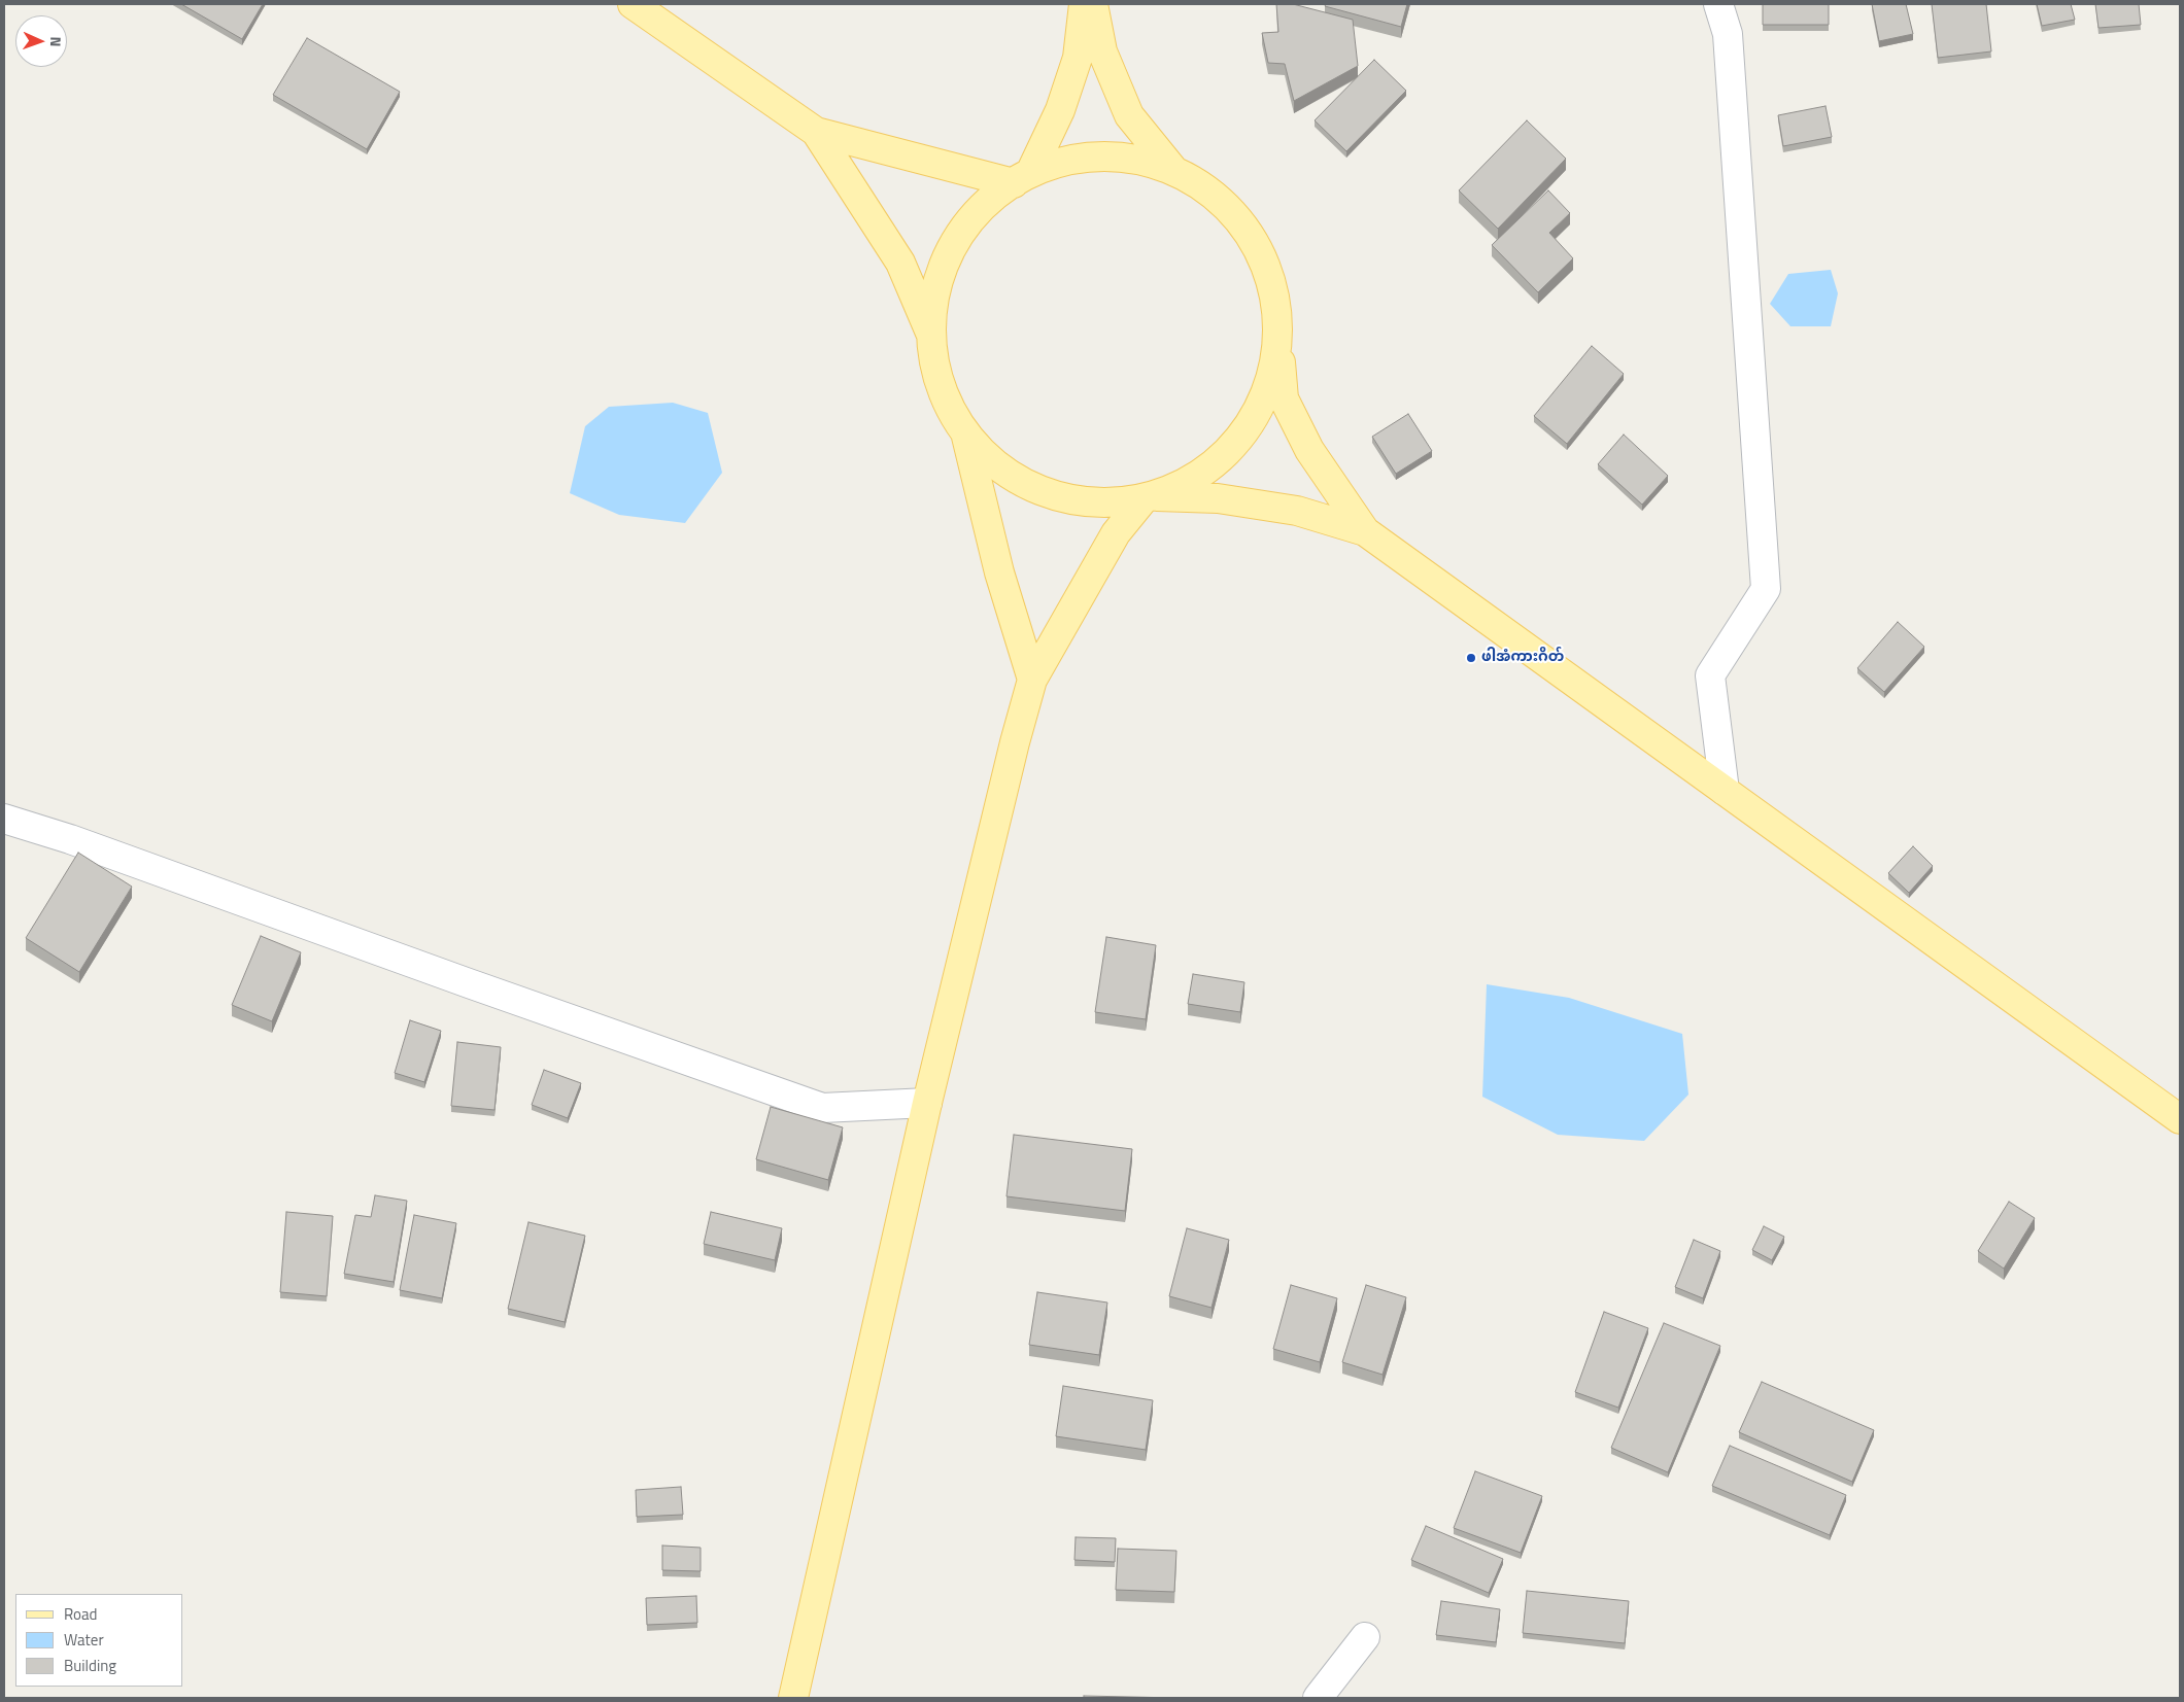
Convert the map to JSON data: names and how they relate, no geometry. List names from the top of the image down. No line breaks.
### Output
{"places":["ဖါအံကားဂိတ်"],"legend":["Road","Water","Building"],"north":"right"}
